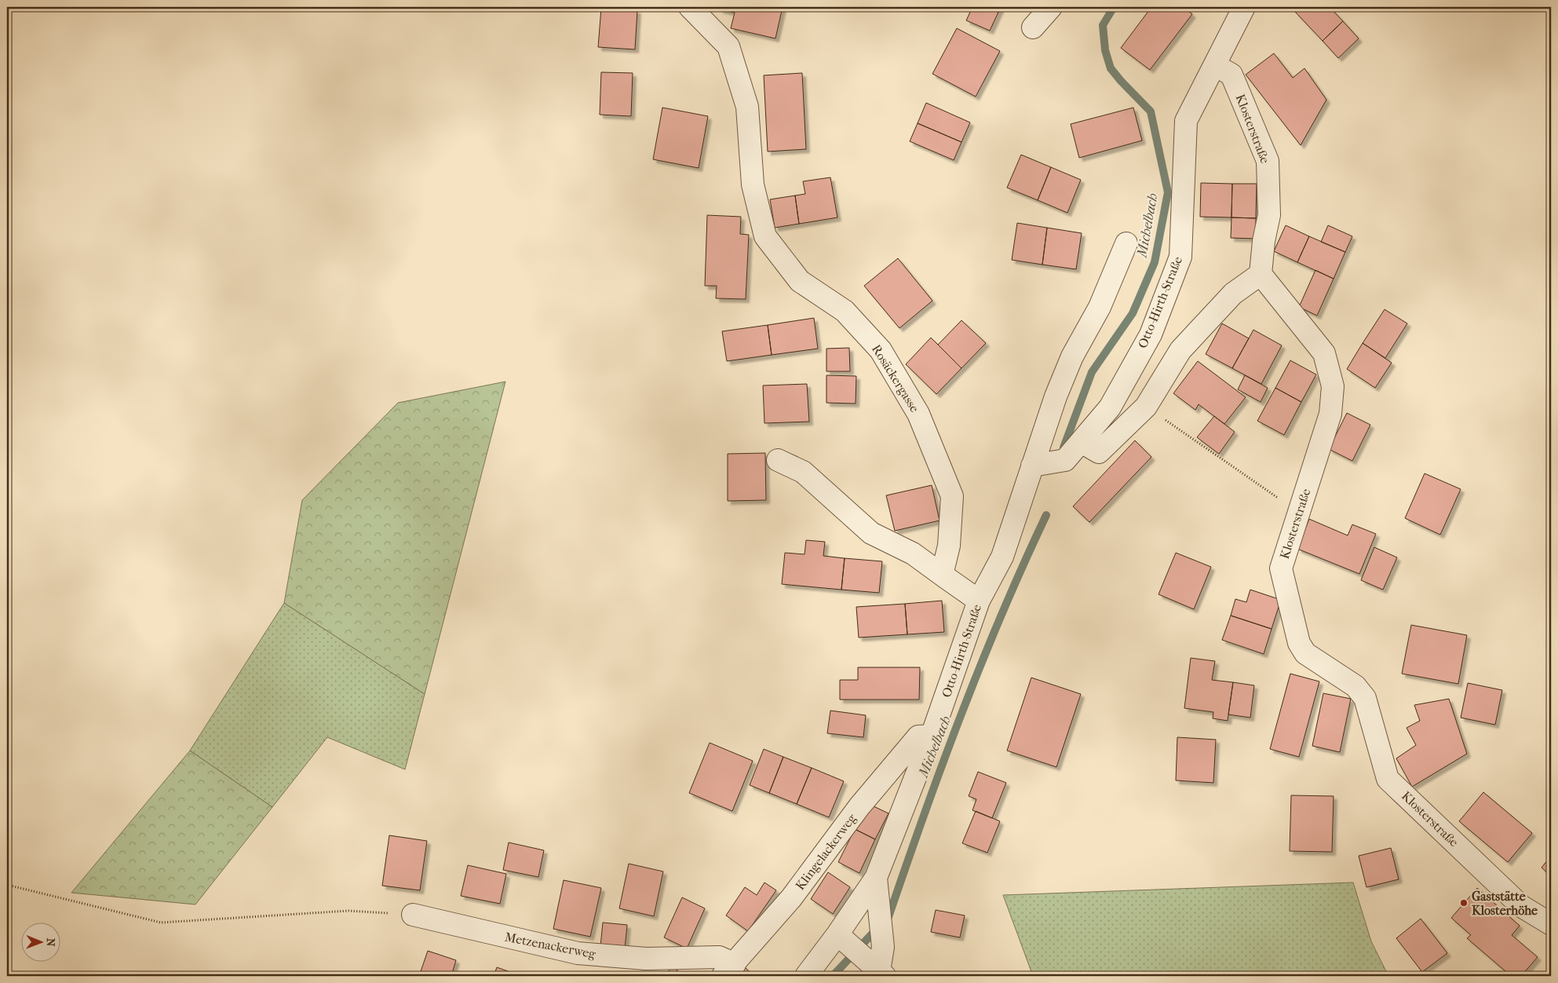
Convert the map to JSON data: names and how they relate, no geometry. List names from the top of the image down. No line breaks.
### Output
{"streets":{"street":["Klosterstraße","Otto-Hirth-Straße","Rosäckergasse","Klingelackerweg","Metzenackerweg"]},"crossings":[["Klosterstraße","Otto-Hirth-Straße"],["Otto-Hirth-Straße","Klingelackerweg"],["Klingelackerweg","Metzenackerweg"]],"water":["Michelbach"],"places":["Gaststätte Klosterhöhe"],"north":"right"}
